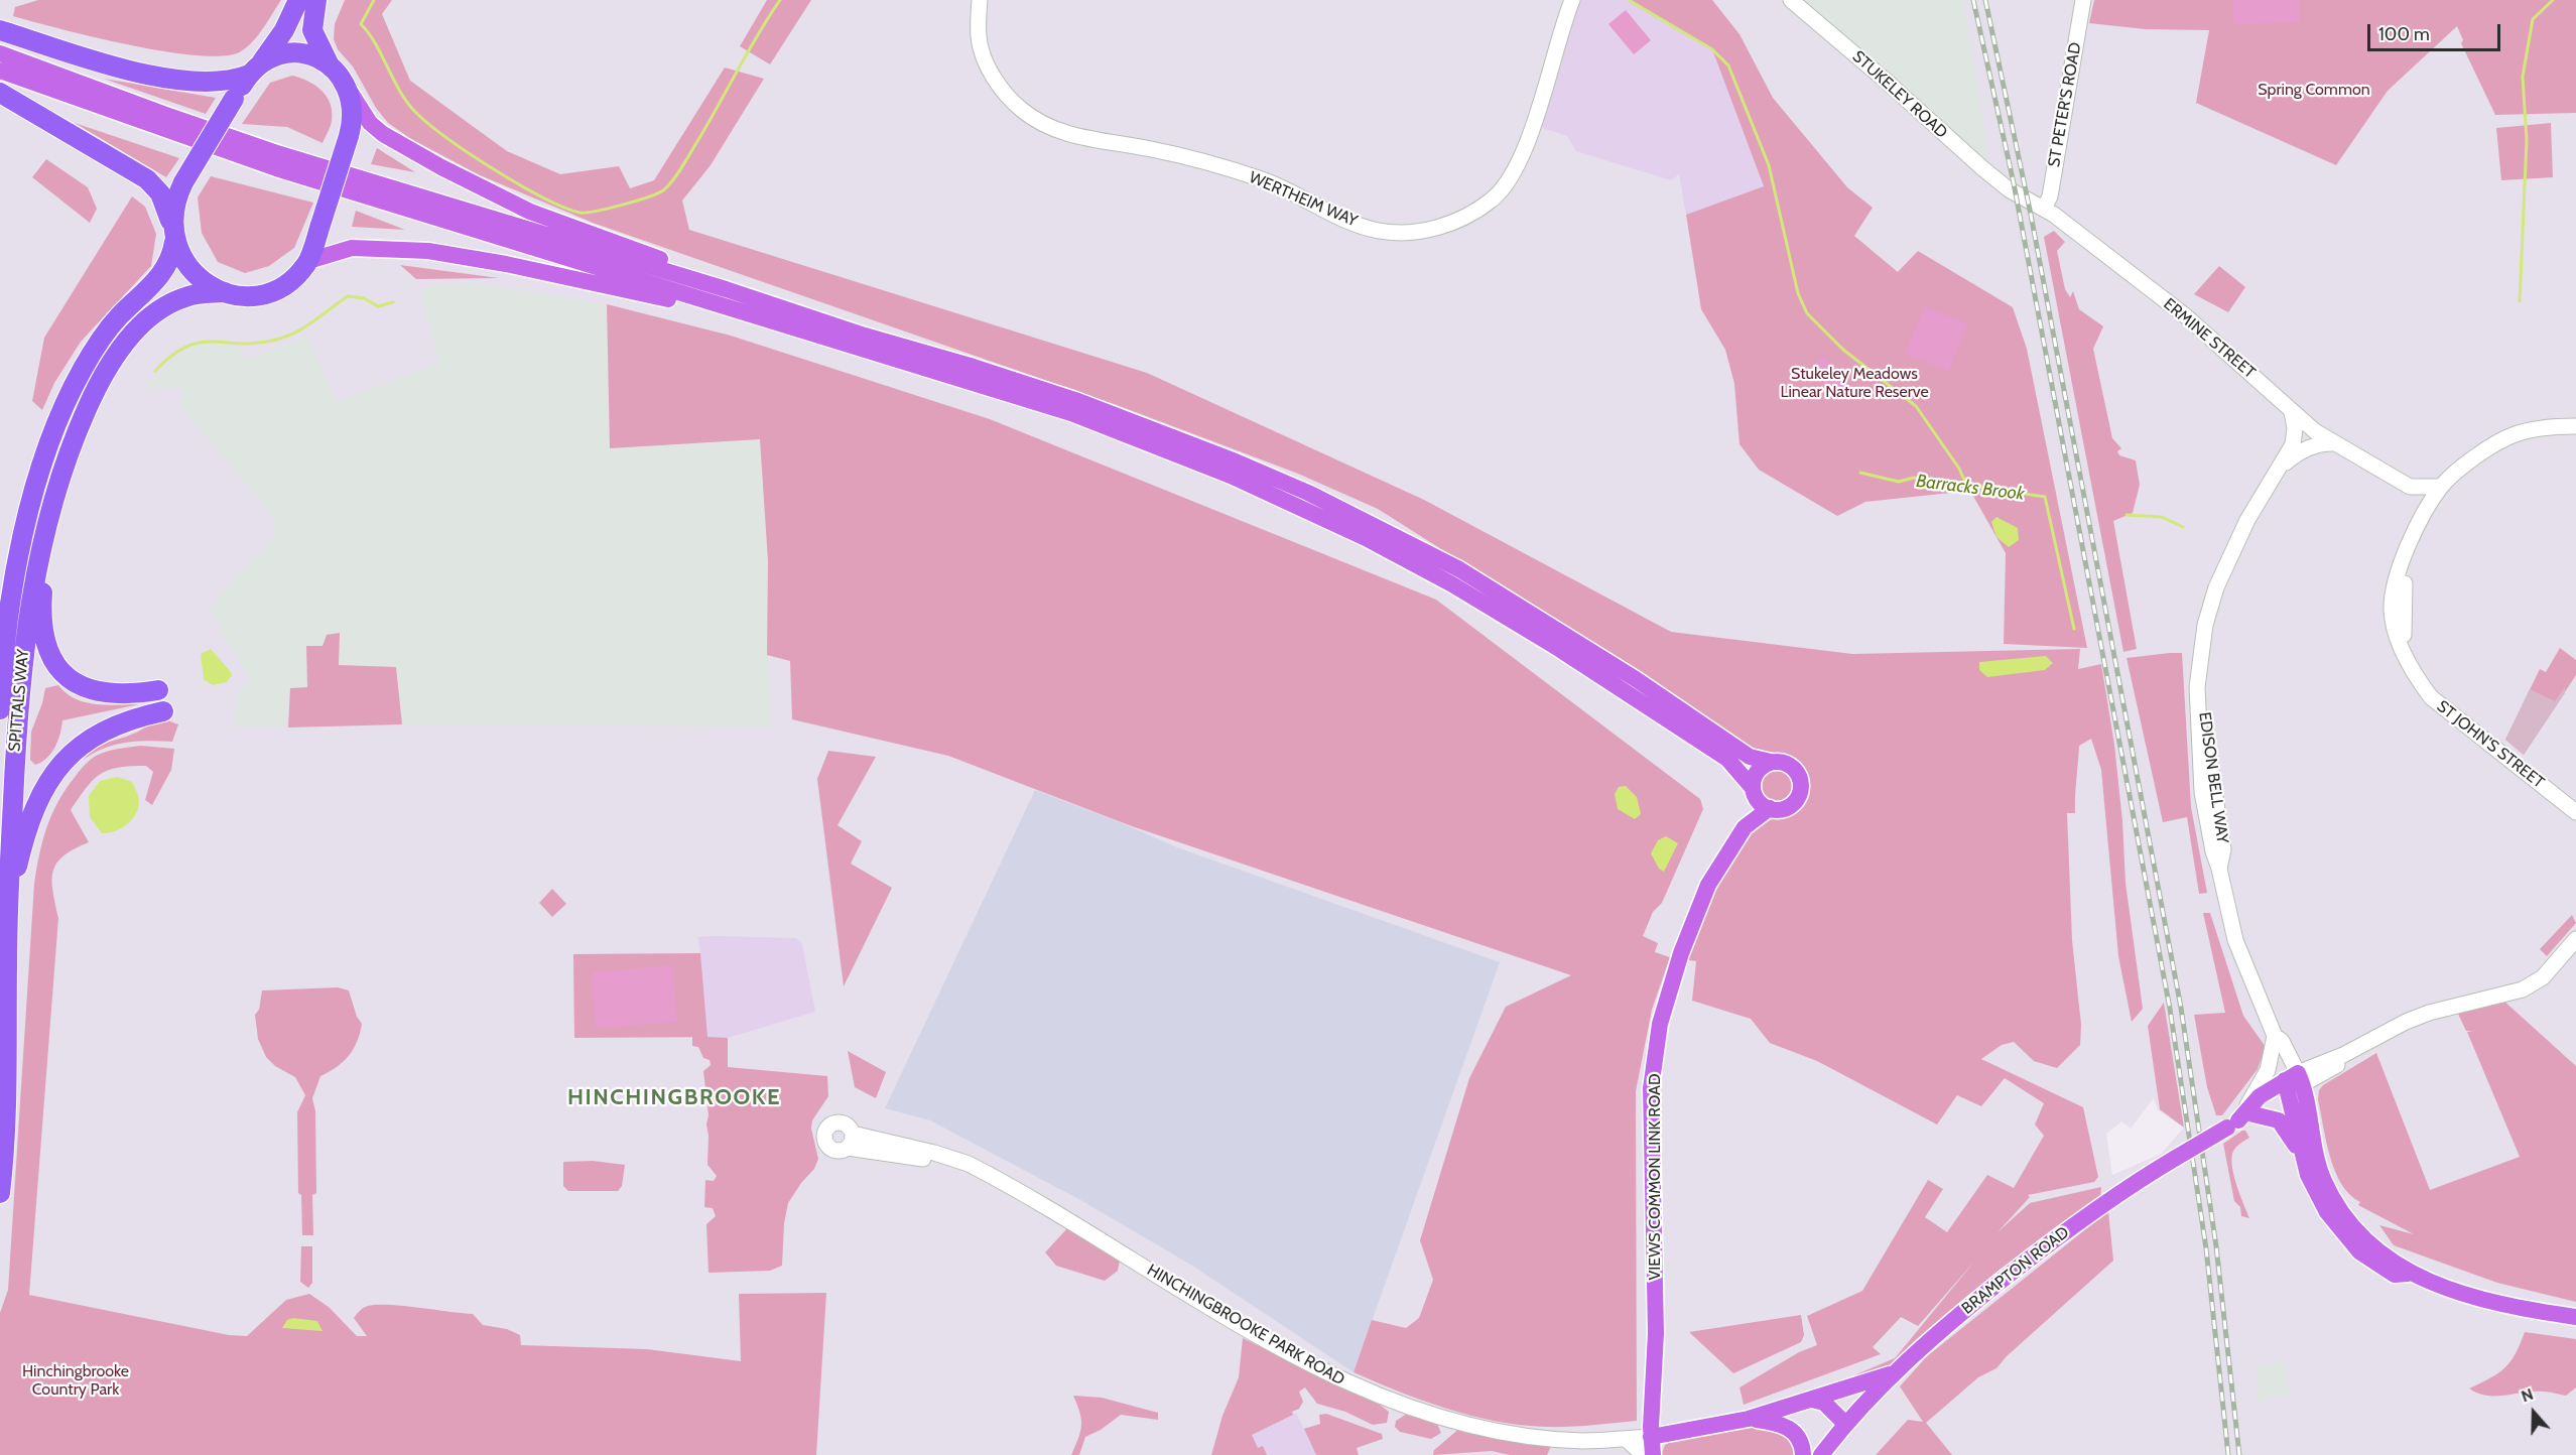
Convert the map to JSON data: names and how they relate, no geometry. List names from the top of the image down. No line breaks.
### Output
{"streets":{"highway":["SPITTALS WAY"],"main road":["STUKELEY ROAD","ST PETER'S ROAD","WERTHEIM WAY","ERMINE STREET","ST JOHN'S STREET","EDISON BELL WAY","VIEWS COMMON LINK ROAD","BRAMPTON ROAD","HINCHINGBROOKE PARK ROAD"]},"crossings":[["STUKELEY ROAD","ERMINE STREET"],["ST PETER'S ROAD","ERMINE STREET"],["ERMINE STREET","EDISON BELL WAY"],["EDISON BELL WAY","BRAMPTON ROAD"],["VIEWS COMMON LINK ROAD","HINCHINGBROOKE PARK ROAD"]],"districts":["HINCHINGBROOKE"],"water":["Barracks Brook"],"parks":["Spring Common","Stukeley Meadows Linear Nature Reserve","Hinchingbrooke Country Park"],"scale_bar":"100 m","north":"top"}
